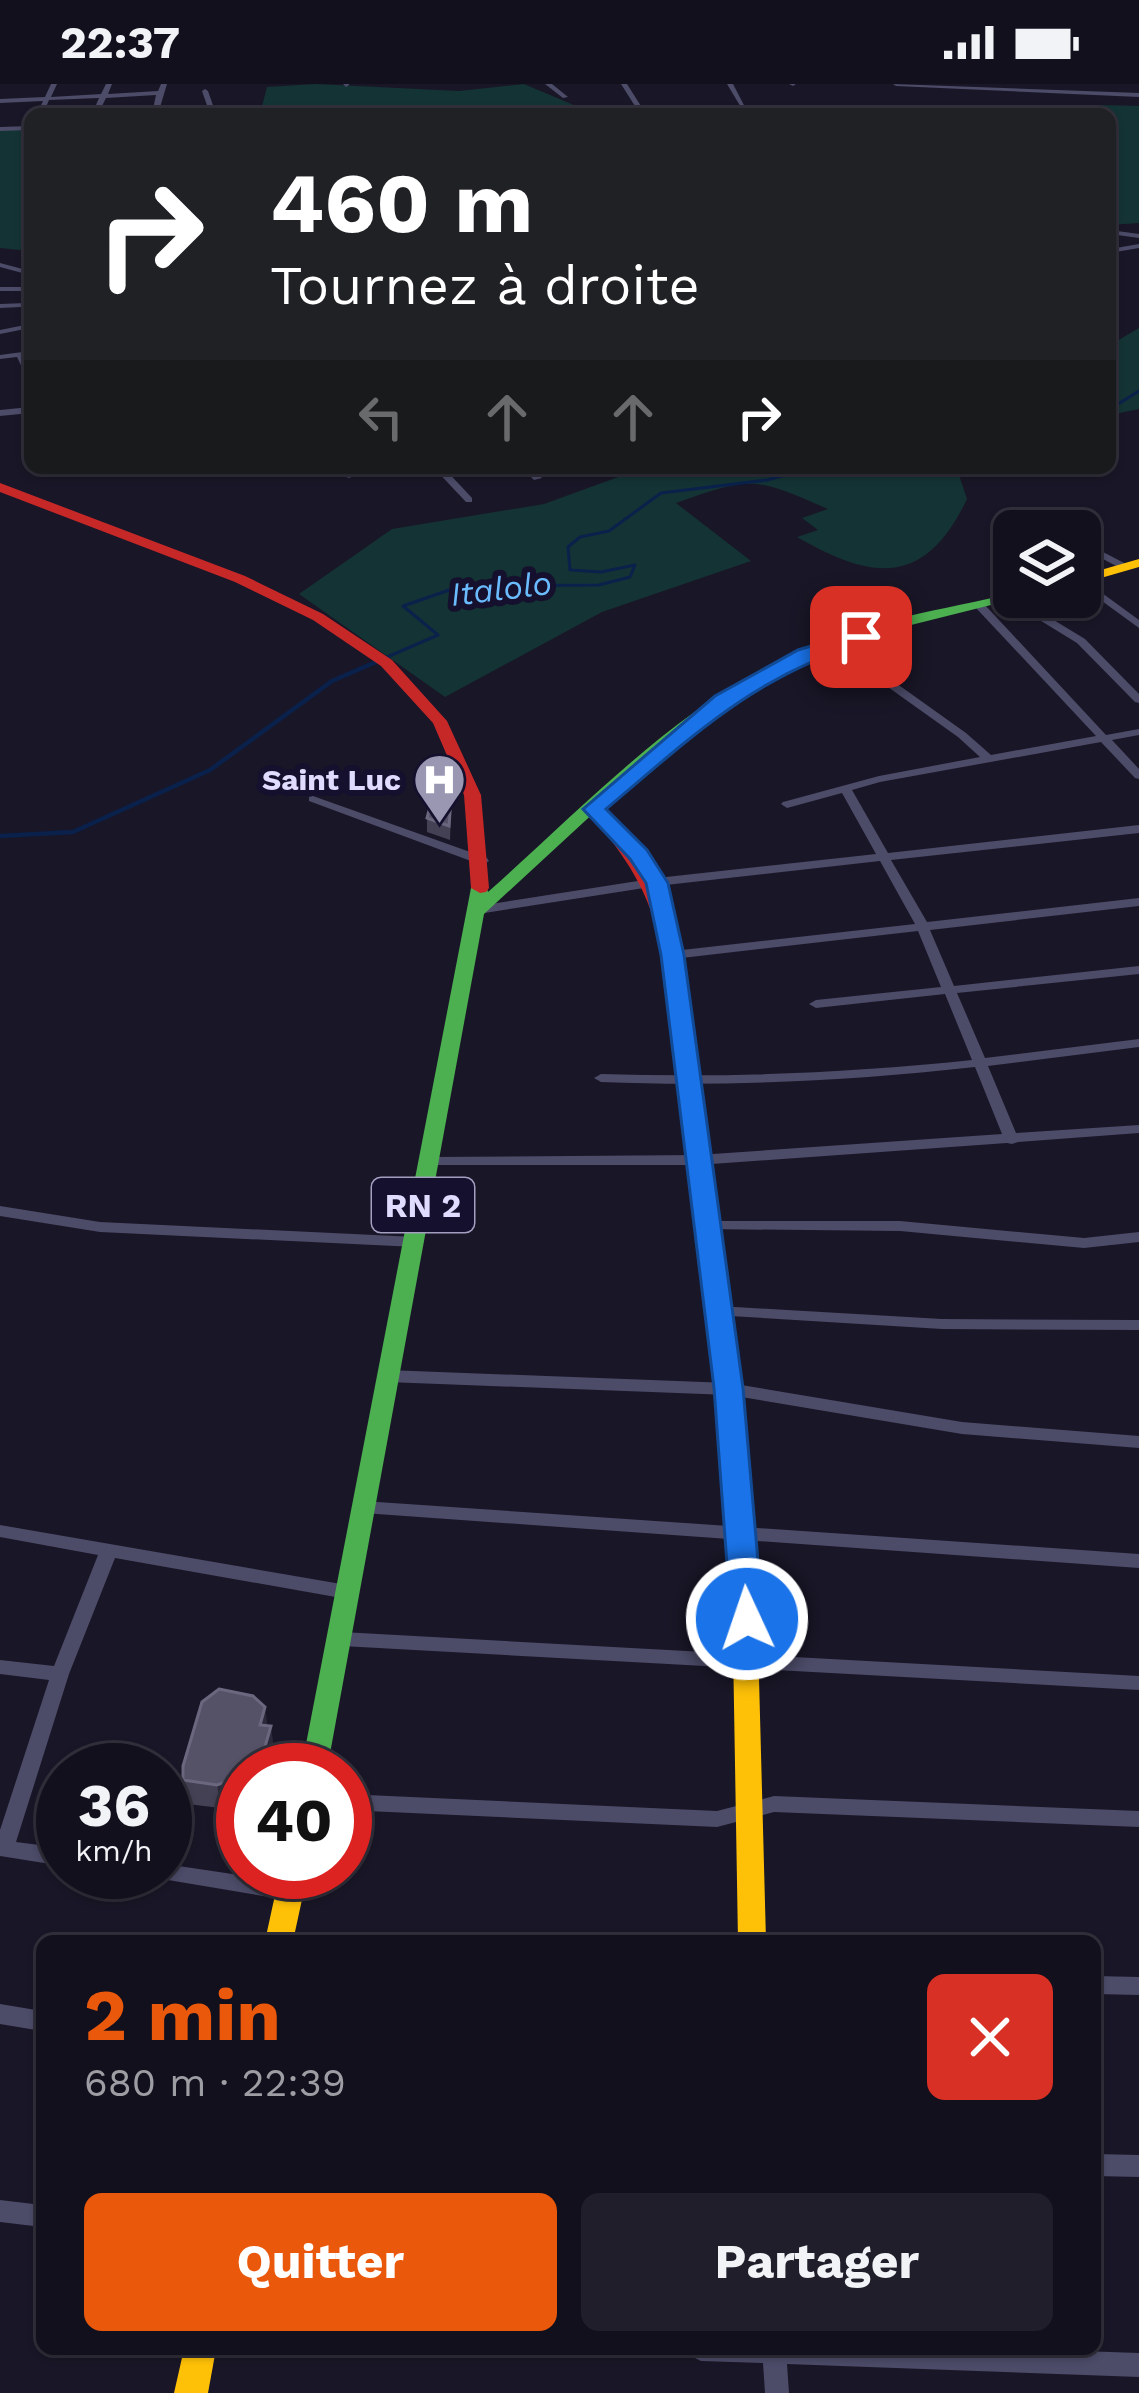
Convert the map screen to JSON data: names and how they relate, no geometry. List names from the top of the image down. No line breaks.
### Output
{"streets":{"main road":["RN 2"]},"water":["Italolo"],"places":{"hospital":["Saint Luc"]},"page":{"status":"22:37","turn":["460 m","Tournez à droite"],"speed":"36 km/h","limit":"40","heading":["2 min","680 m · 22:39"],"buttons":["Quitter","Partager"]}}
